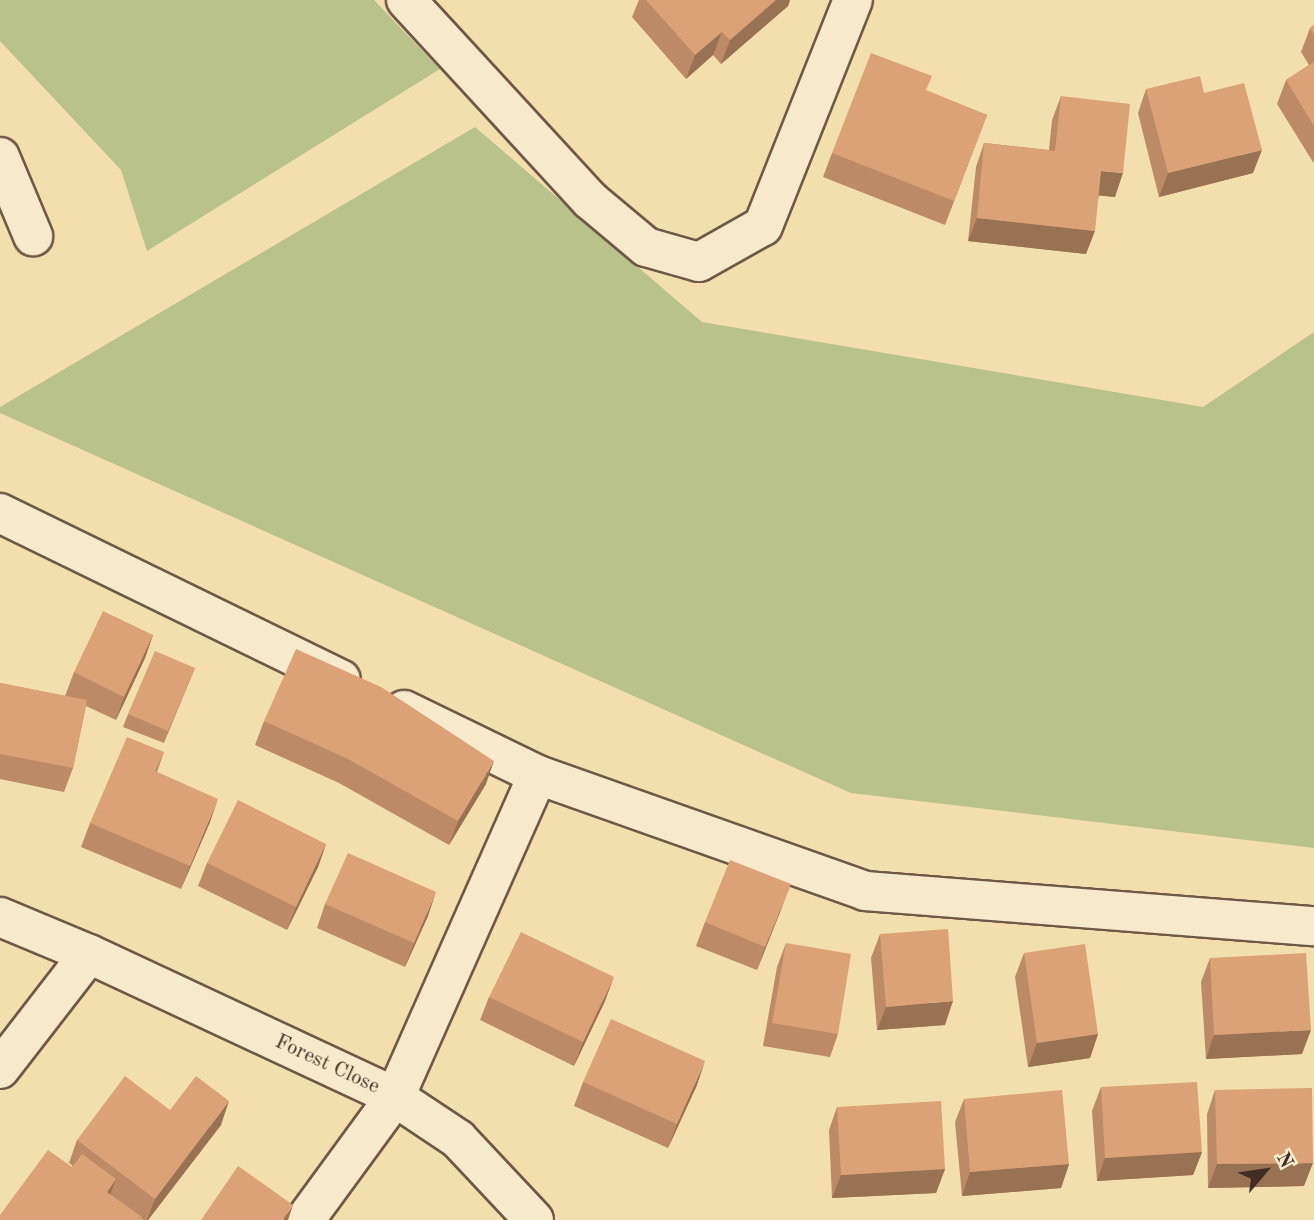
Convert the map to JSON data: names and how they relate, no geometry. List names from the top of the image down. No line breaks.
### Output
{"streets":{"street":["Forest Close"]},"north":"top right"}
